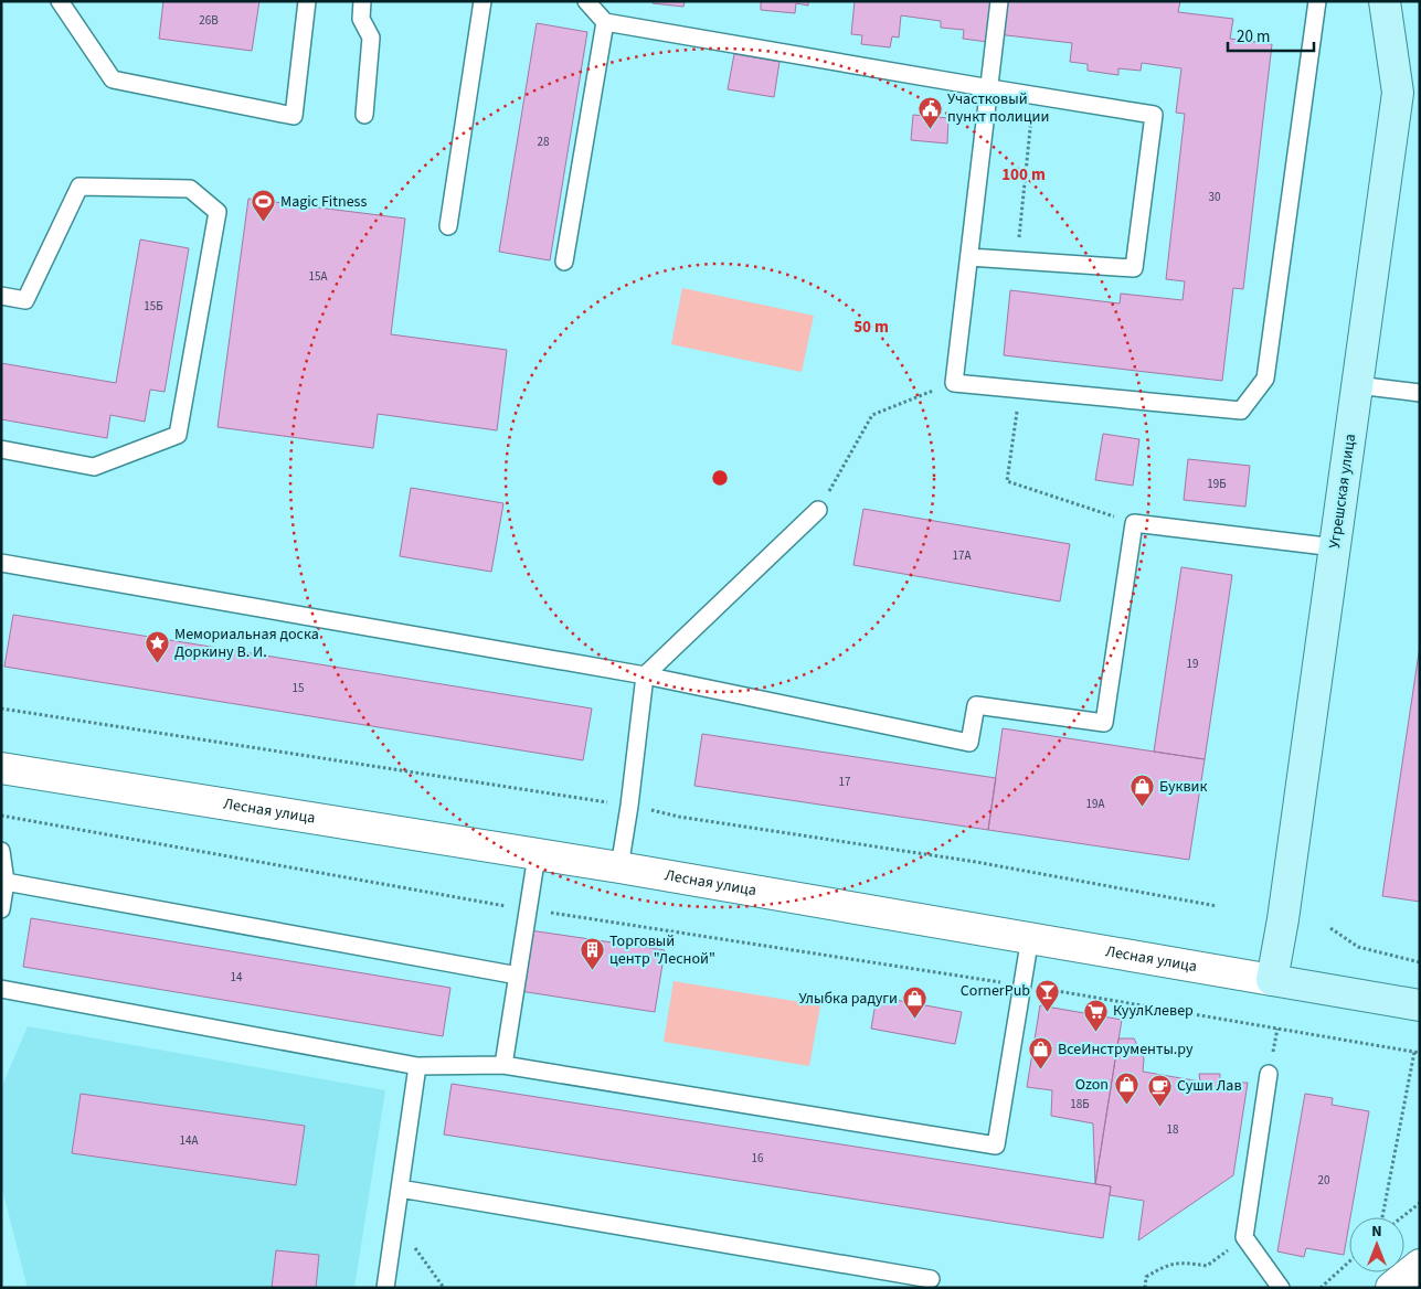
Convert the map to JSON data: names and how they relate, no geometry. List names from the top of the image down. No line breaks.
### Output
{"streets":{"main road":["Угрешская улица","Лесная улица"]},"crossings":[["Угрешская улица","Лесная улица"]],"places":{"public building":["Участковый пункт полиции"],"sports":["Magic Fitness"],"place":["Мемориальная доска Доркину В. И."],"shop":["Буквик","Улыбка радуги","ВсеИнструменты.ру","Ozon"],"building":["Торговый центр \"Лесной\""],"bar":["CornerPub"],"supermarket":["КуулКлевер"],"cafe":["Суши Лав"]},"house_numbers":["26В","28","30","15А","15Б","19Б","17А","19","15","17","19А","14","18Б","18","14А","16","20"],"scale_bar":"20 m","north":"top","rings":["100 m","50 m"]}
